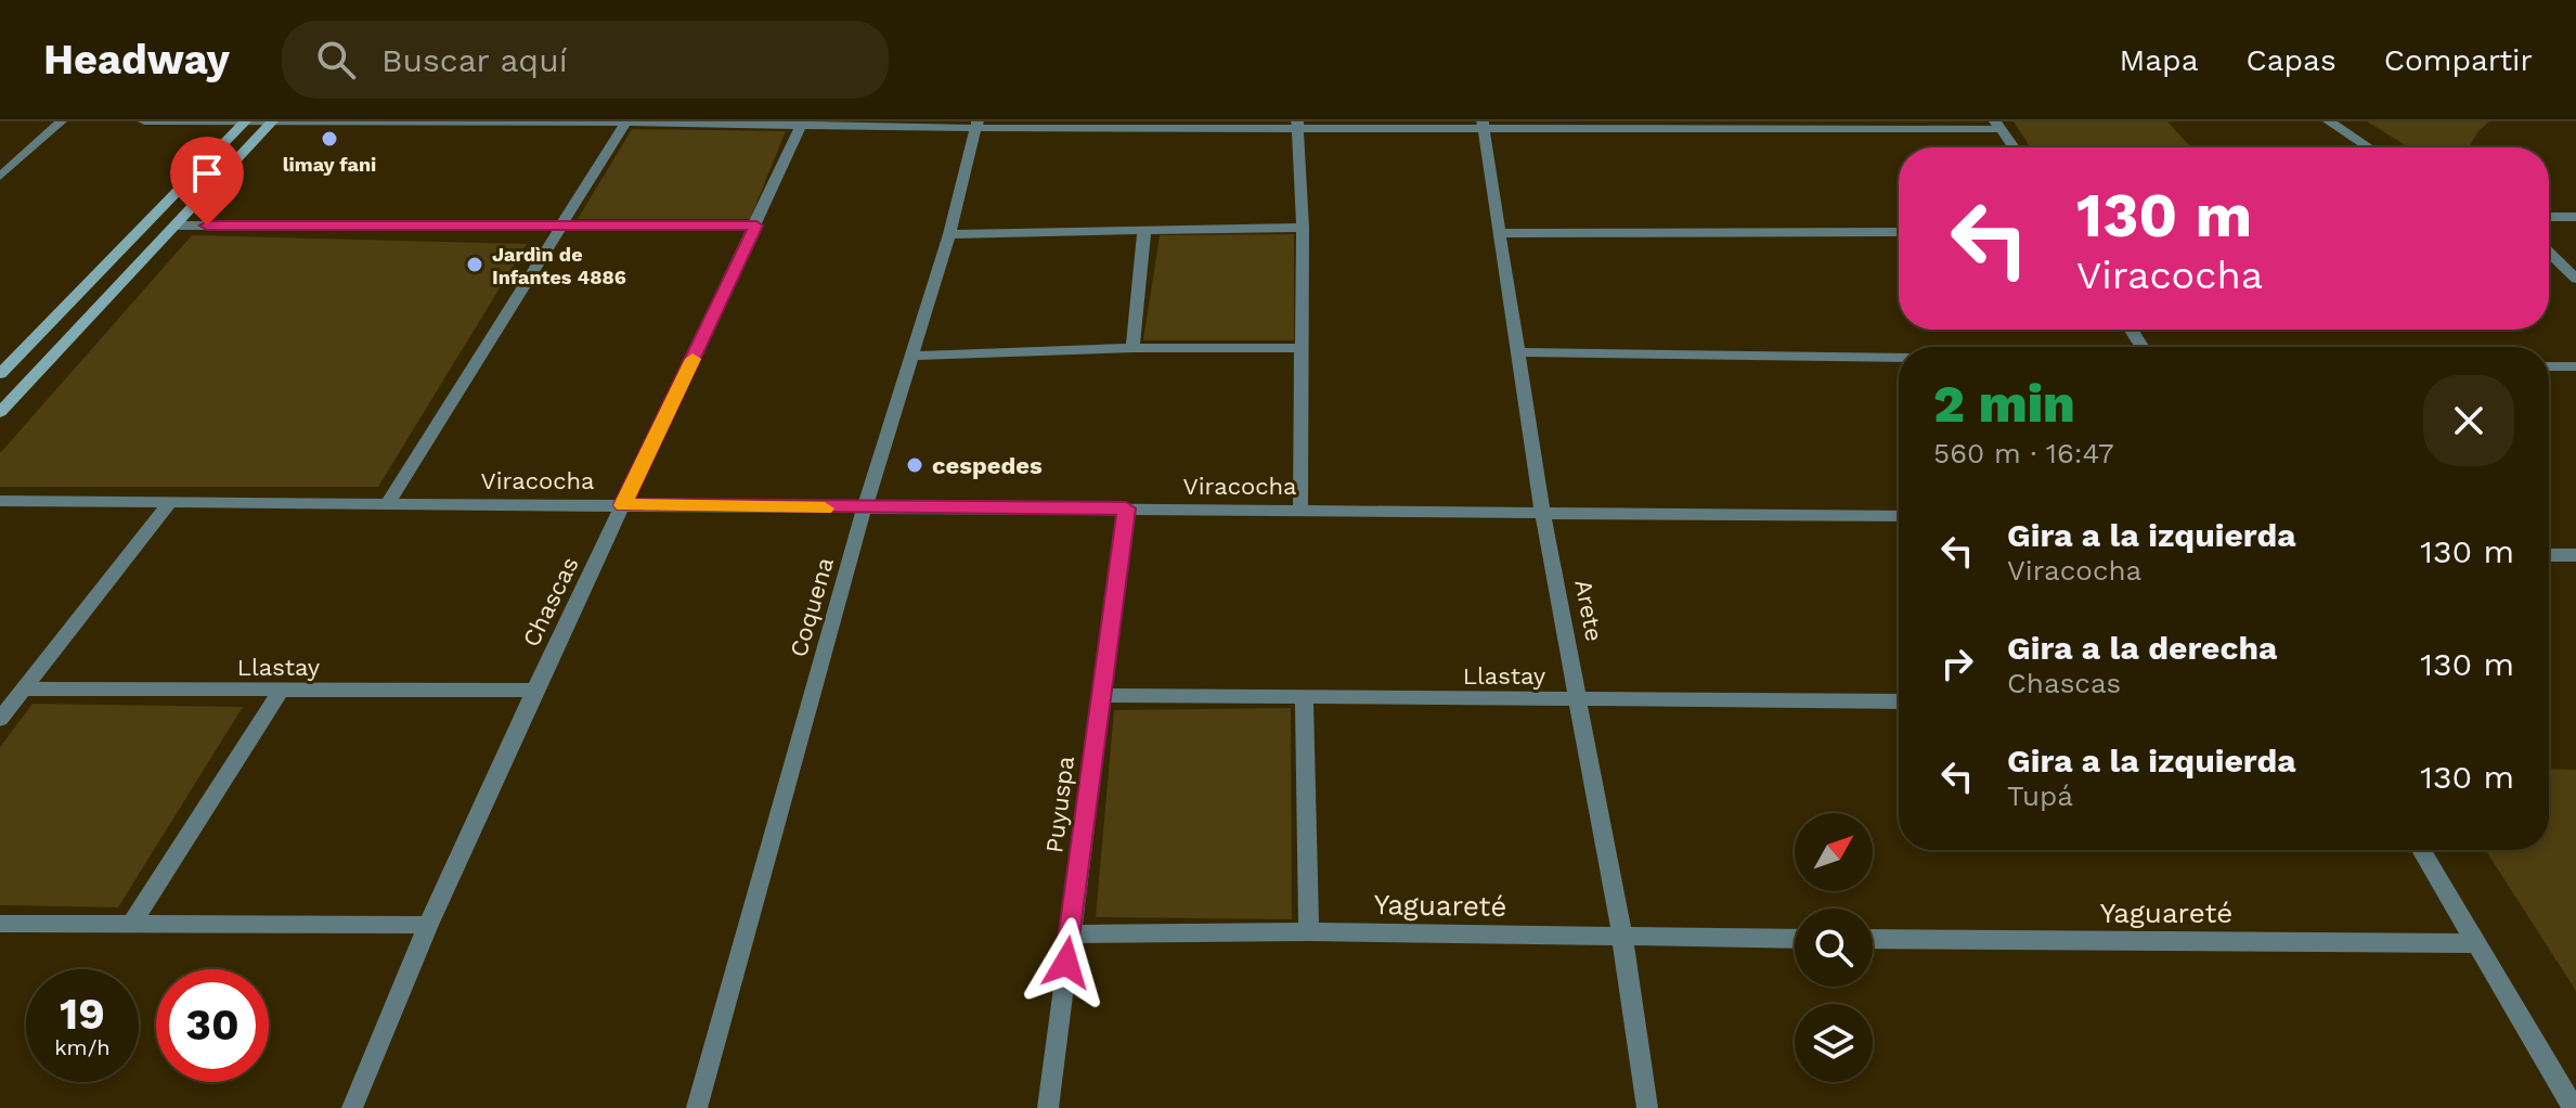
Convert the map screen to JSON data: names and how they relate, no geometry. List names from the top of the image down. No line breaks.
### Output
{"streets":{"street":["Viracocha","Chascas","Coquena","Arete","Llastay","Puyuspa","Yaguareté"]},"crossings":[["Viracocha","Chascas"],["Viracocha","Coquena"],["Viracocha","Arete"],["Viracocha","Puyuspa"],["Chascas","Llastay"],["Arete","Llastay"],["Arete","Yaguareté"],["Llastay","Puyuspa"],["Puyuspa","Yaguareté"]],"places":["limay fani","Jardìn de Infantes 4886","cespedes"],"north":"top right","page":{"header":"Headway","search":"Buscar aquí","nav":["Mapa","Capas","Compartir"],"turn":["130 m","Viracocha"],"heading":["2 min","560 m · 16:47"],"list":[{"name":"Gira a la izquierda","note":"Viracocha","value":"130 m"},{"name":"Gira a la derecha","note":"Chascas","value":"130 m"},{"name":"Gira a la izquierda","note":"Tupá","value":"130 m"}],"speed":"19 km/h","limit":"30"}}
